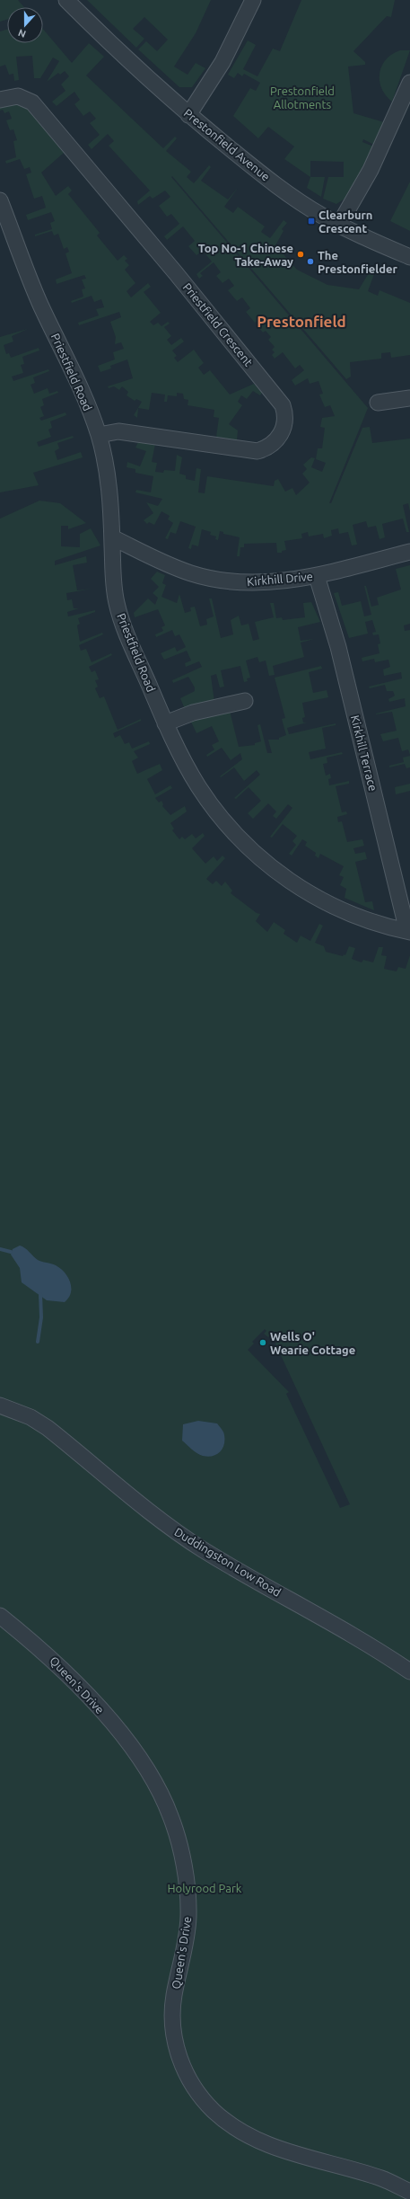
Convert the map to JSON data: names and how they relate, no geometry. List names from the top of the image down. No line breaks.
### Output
{"streets":{"street":["Prestonfield Avenue","Priestfield Crescent","Priestfield Road","Kirkhill Drive","Kirkhill Terrace","Duddingston Low Road","Queen's Drive"]},"crossings":[["Priestfield Crescent","Priestfield Road"],["Priestfield Road","Kirkhill Drive"],["Priestfield Road","Kirkhill Terrace"],["Kirkhill Drive","Kirkhill Terrace"]],"districts":["Prestonfield"],"parks":["Prestonfield Allotments","Holyrood Park"],"places":{"transit":["Clearburn Crescent"],"other":["Top No-1 Chinese Take-Away","The Prestonfielder","Wells O' Wearie Cottage"]},"north":"bottom"}
